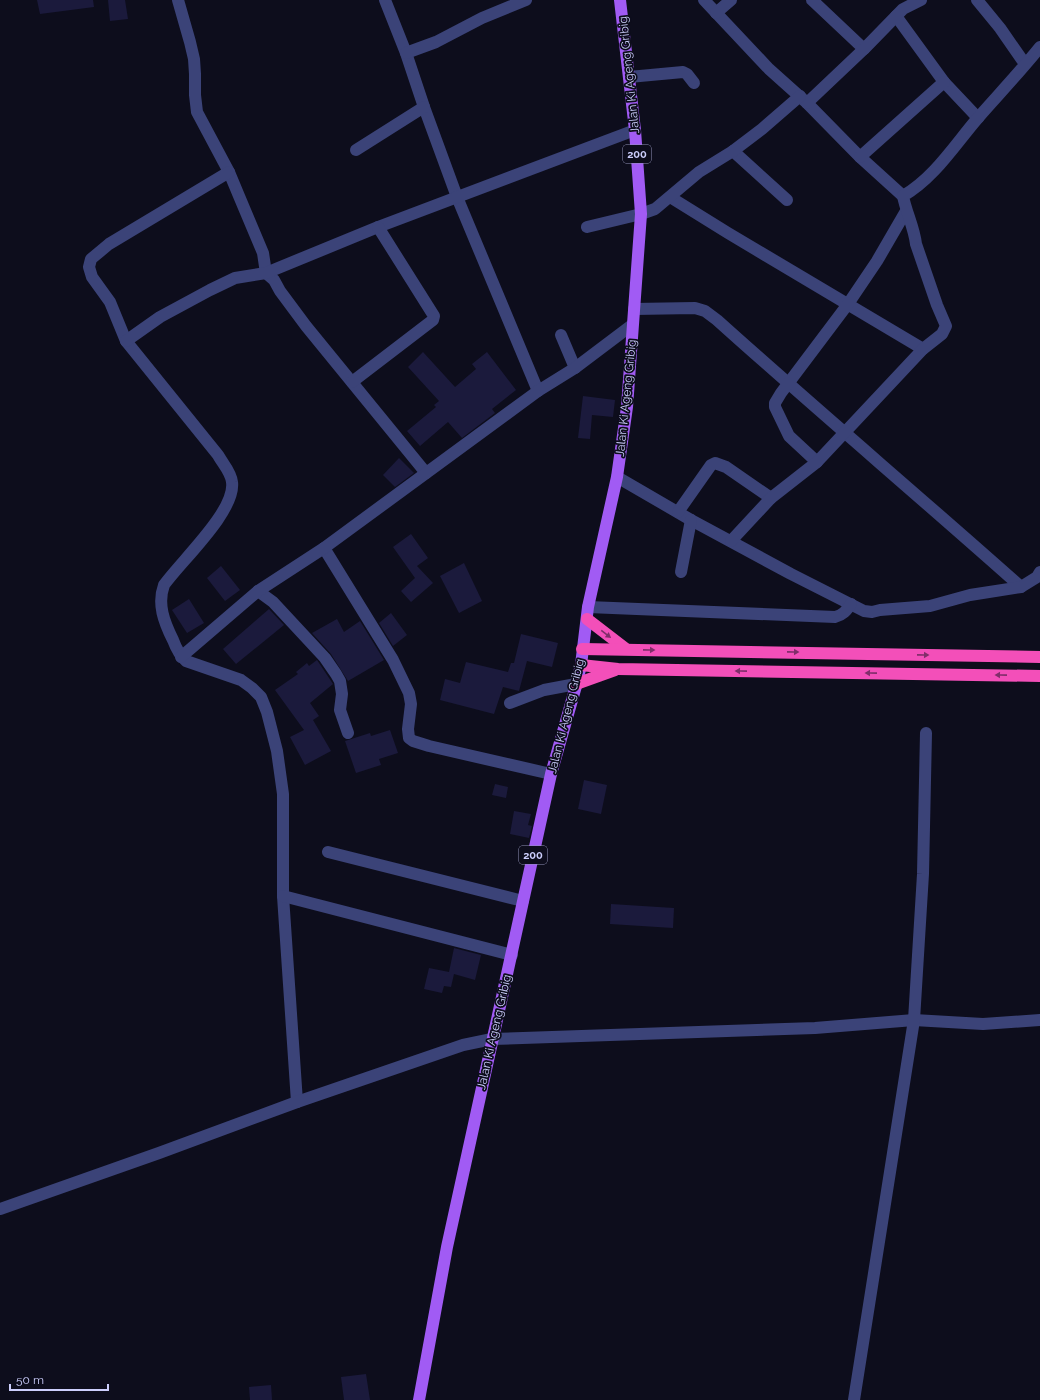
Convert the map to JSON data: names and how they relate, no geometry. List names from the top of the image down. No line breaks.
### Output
{"streets":{"main road":["Jalan Ki Ageng Gribig","200"]},"scale_bar":"50 m"}
